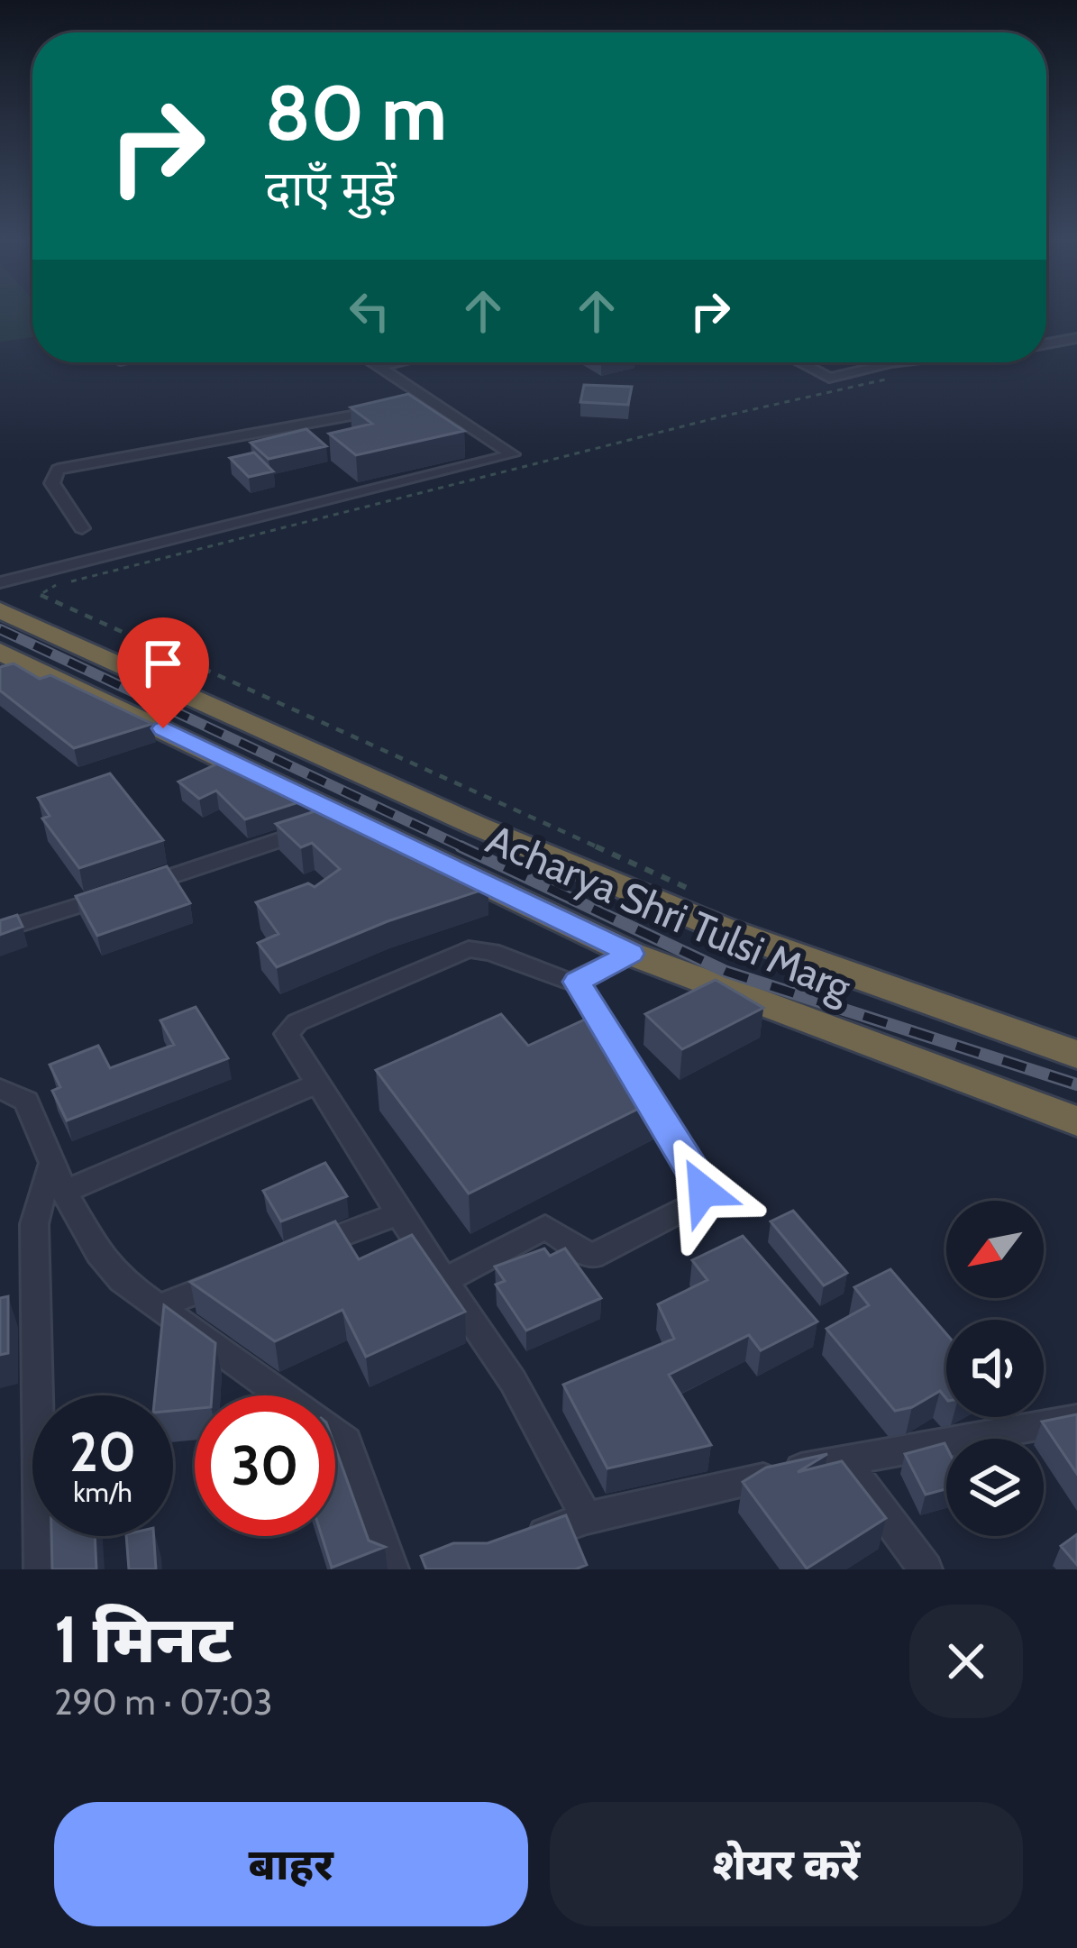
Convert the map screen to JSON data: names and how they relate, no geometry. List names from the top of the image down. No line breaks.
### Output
{"streets":{"highway":["Acharya Shri Tulsi Marg"]},"north":"bottom left","page":{"turn":["80 m","दाएँ मुड़ें"],"speed":"20 km/h","limit":"30","heading":["1 मिनट","290 m · 07:03"],"buttons":["बाहर","शेयर करें"]}}
